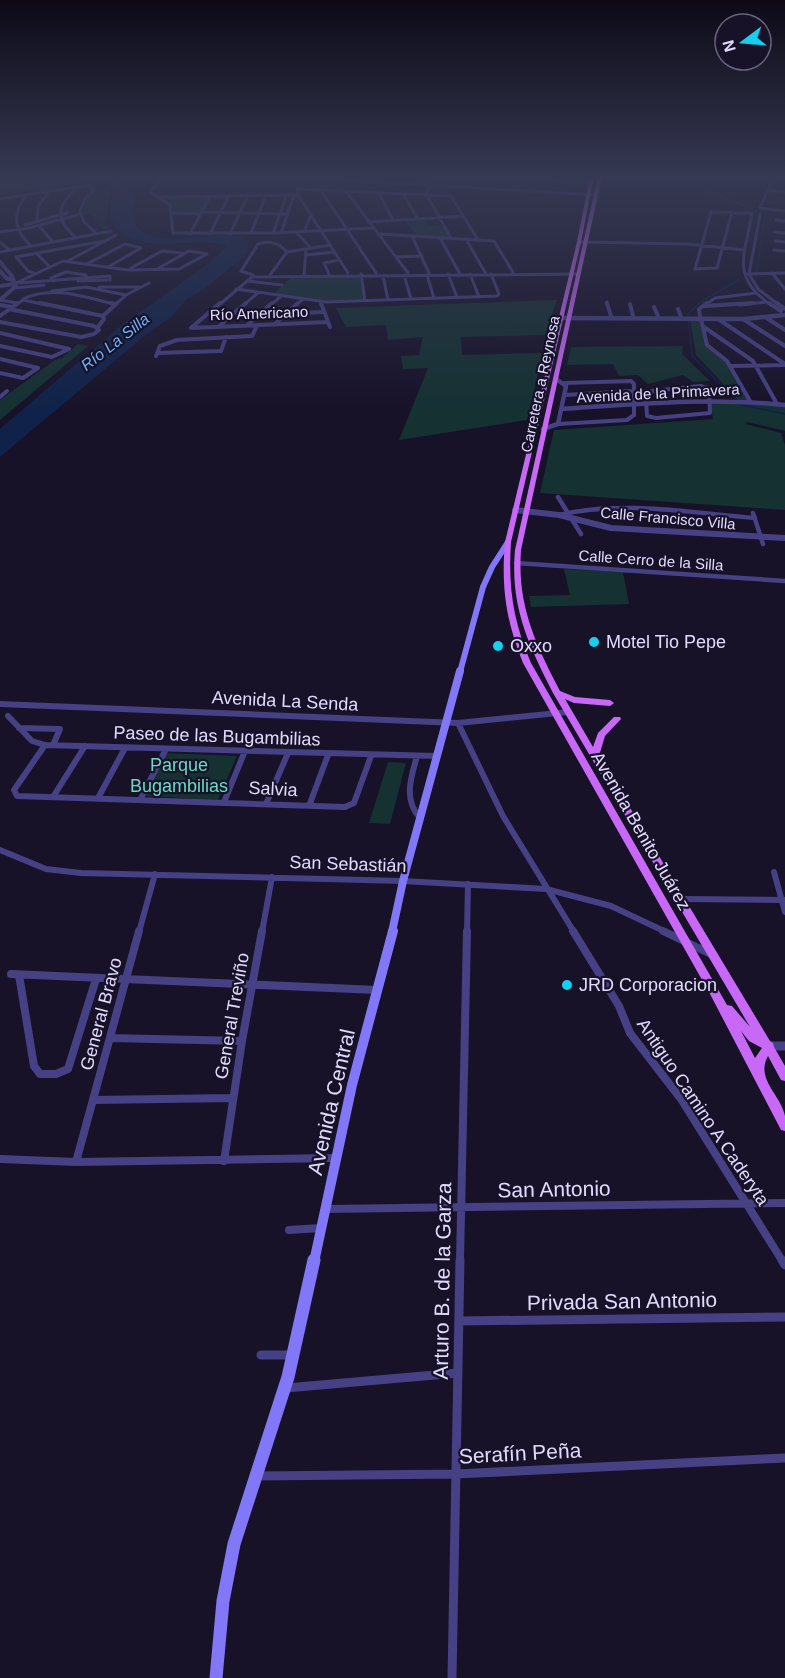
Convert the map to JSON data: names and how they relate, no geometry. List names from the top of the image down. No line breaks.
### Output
{"streets":{"main road":["Carretera a Reynosa","Avenida Benito Juárez","Avenida Central"],"street":["Río Americano","Avenida de la Primavera","Calle Francisco Villa","Calle Cerro de la Silla","Avenida La Senda","Paseo de las Bugambilias","Salvia","San Sebastián","General Bravo","General Treviño","Antiguo Camino A Caderyta","San Antonio","Arturo B. de la Garza","Privada San Antonio","Serafín Peña"]},"crossings":[["Carretera a Reynosa","Avenida de la Primavera"],["Carretera a Reynosa","Calle Francisco Villa"],["Carretera a Reynosa","Calle Cerro de la Silla"],["Carretera a Reynosa","Avenida Benito Juárez"],["Carretera a Reynosa","Avenida Central"],["Calle Cerro de la Silla","Avenida Benito Juárez"],["Avenida La Senda","Avenida Benito Juárez"],["Avenida La Senda","Avenida Central"],["Avenida La Senda","Antiguo Camino A Caderyta"],["Paseo de las Bugambilias","Salvia"],["Paseo de las Bugambilias","Avenida Central"],["Avenida Benito Juárez","San Sebastián"],["Avenida Benito Juárez","Avenida Central"],["San Sebastián","General Bravo"],["San Sebastián","General Treviño"],["San Sebastián","Avenida Central"],["San Sebastián","Antiguo Camino A Caderyta"],["San Sebastián","Arturo B. de la Garza"],["Avenida Central","San Antonio"],["Avenida Central","Serafín Peña"],["Antiguo Camino A Caderyta","San Antonio"],["San Antonio","Arturo B. de la Garza"],["Arturo B. de la Garza","Privada San Antonio"],["Arturo B. de la Garza","Serafín Peña"]],"water":["Río La Silla"],"parks":["Parque Bugambilias"],"places":["Motel Tio Pepe","Oxxo","JRD Corporacion"],"north":"left"}
